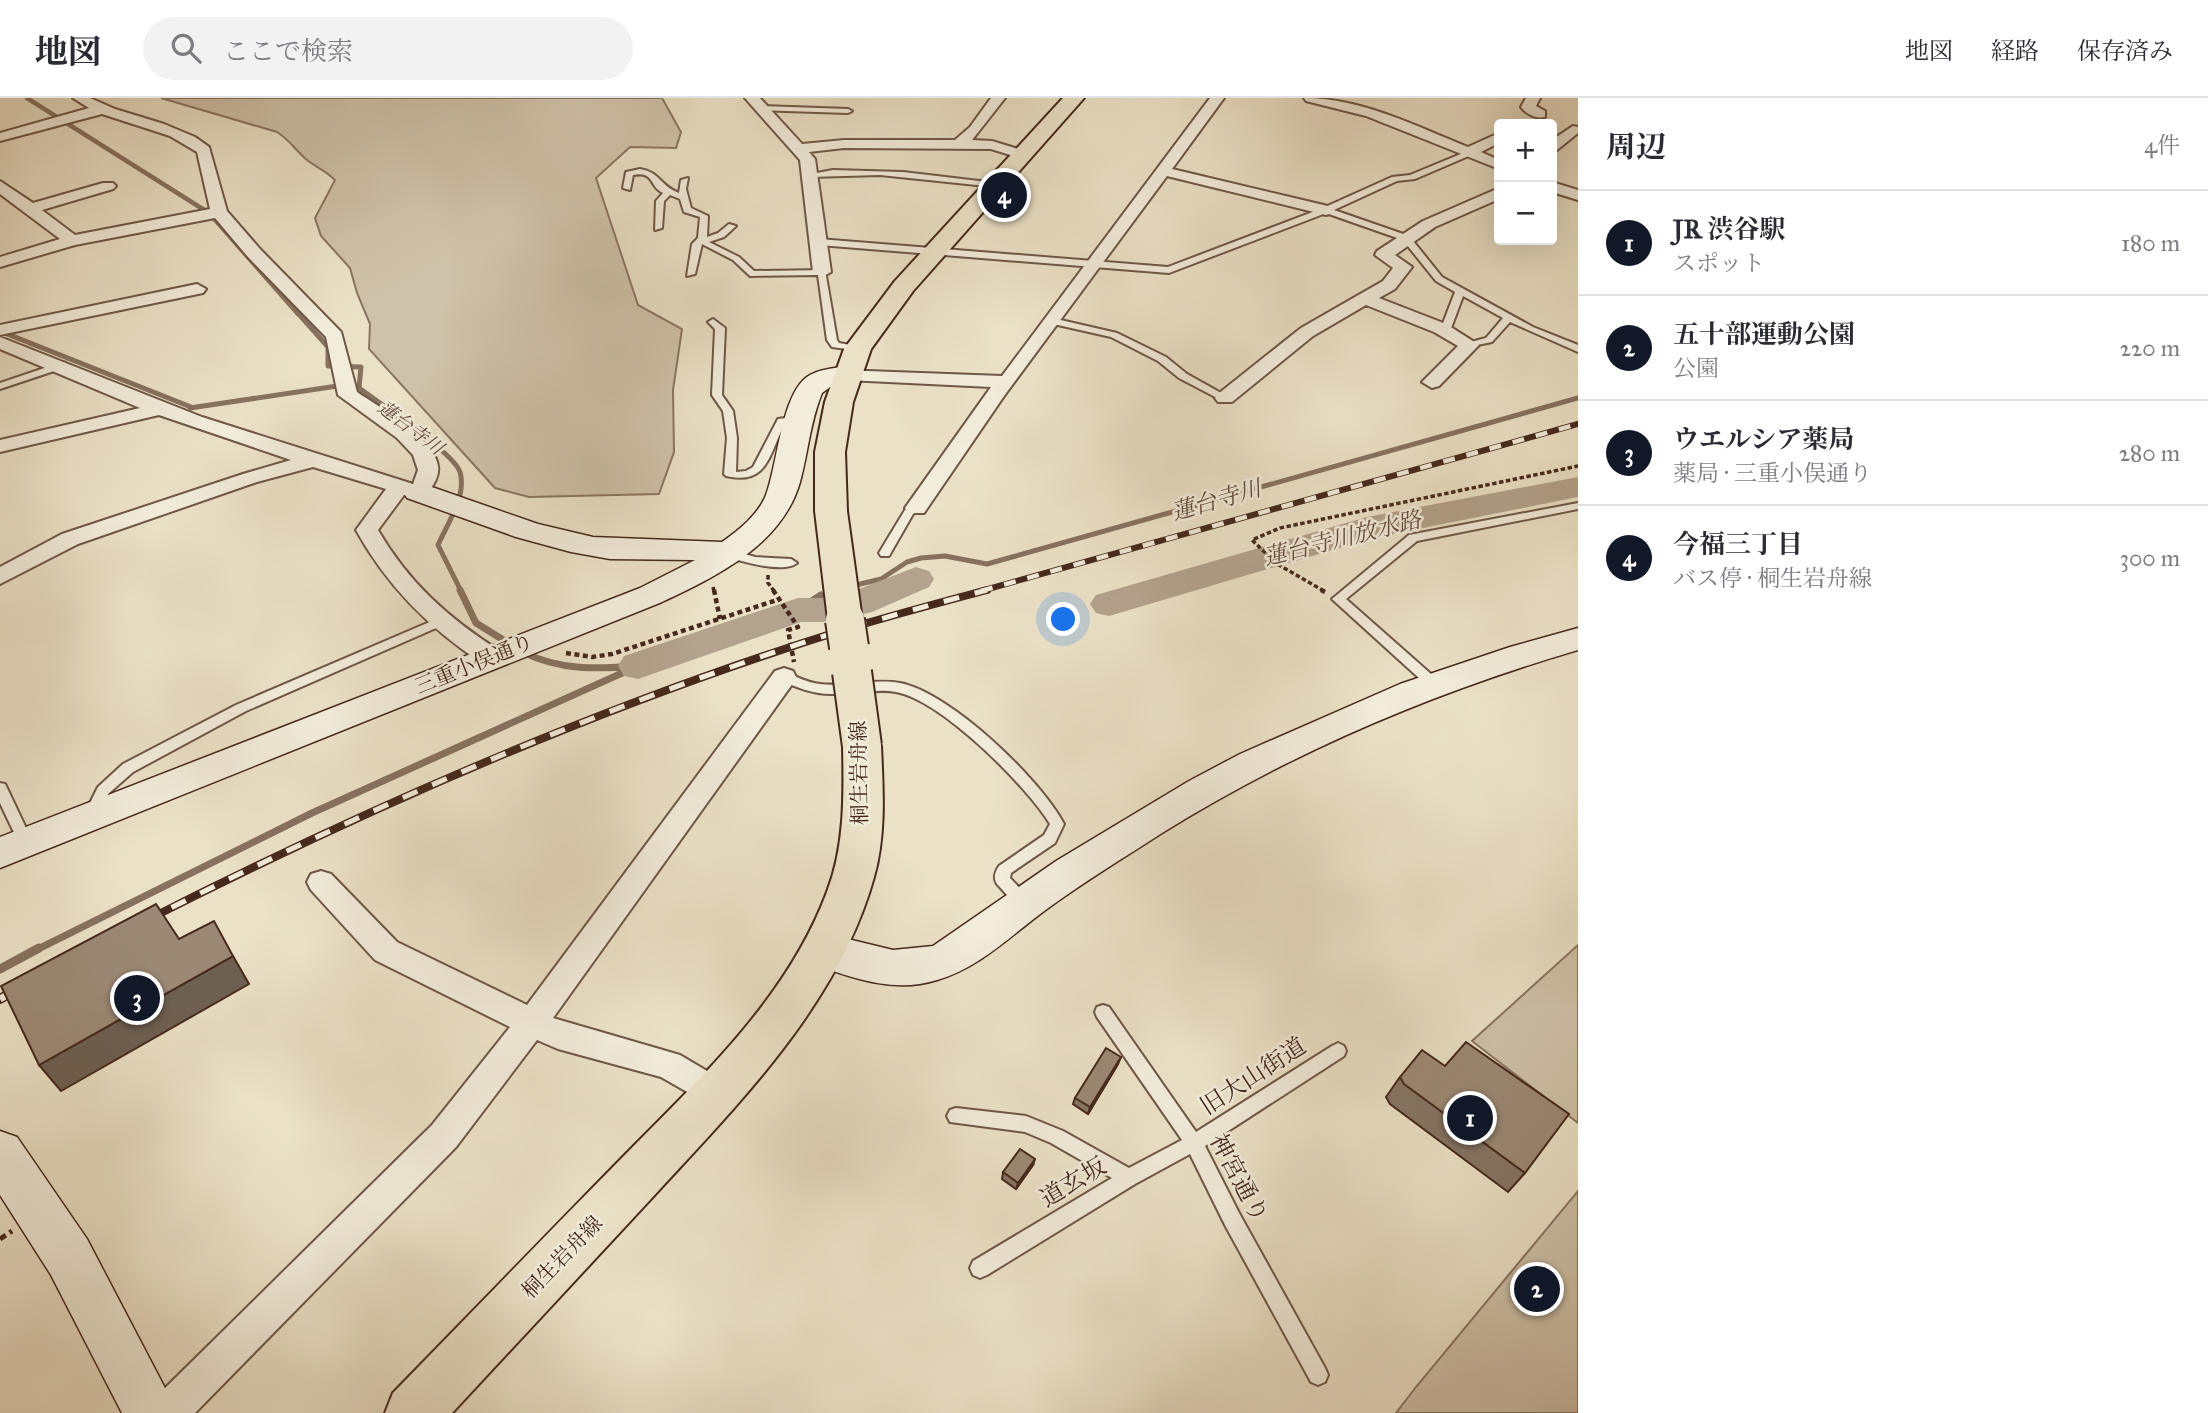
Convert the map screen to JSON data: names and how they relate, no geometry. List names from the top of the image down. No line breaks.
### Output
{"streets":{"main road":["桐生岩舟線"],"street":["三重小俣通り"],"lane":["旧大山街道","神宮通り","道玄坂"]},"crossings":[["三重小俣通り","桐生岩舟線"],["旧大山街道","神宮通り"],["旧大山街道","道玄坂"],["神宮通り","道玄坂"]],"water":["蓮台寺川","蓮台寺川放水路"],"page":{"header":"地図","search":"ここで検索","nav":["地図","経路","保存済み"],"heading":["周辺","4件"],"map_buttons":["+","−"],"pins":["4","3","1","2"],"list":[{"mark":"1","name":"JR 渋谷駅","note":"スポット","value":"180 m"},{"mark":"2","name":"五十部運動公園","note":"公園","value":"220 m"},{"mark":"3","name":"ウエルシア薬局","note":"薬局 · 三重小俣通り","value":"280 m"},{"mark":"4","name":"今福三丁目","note":"バス停 · 桐生岩舟線","value":"300 m"}]}}
